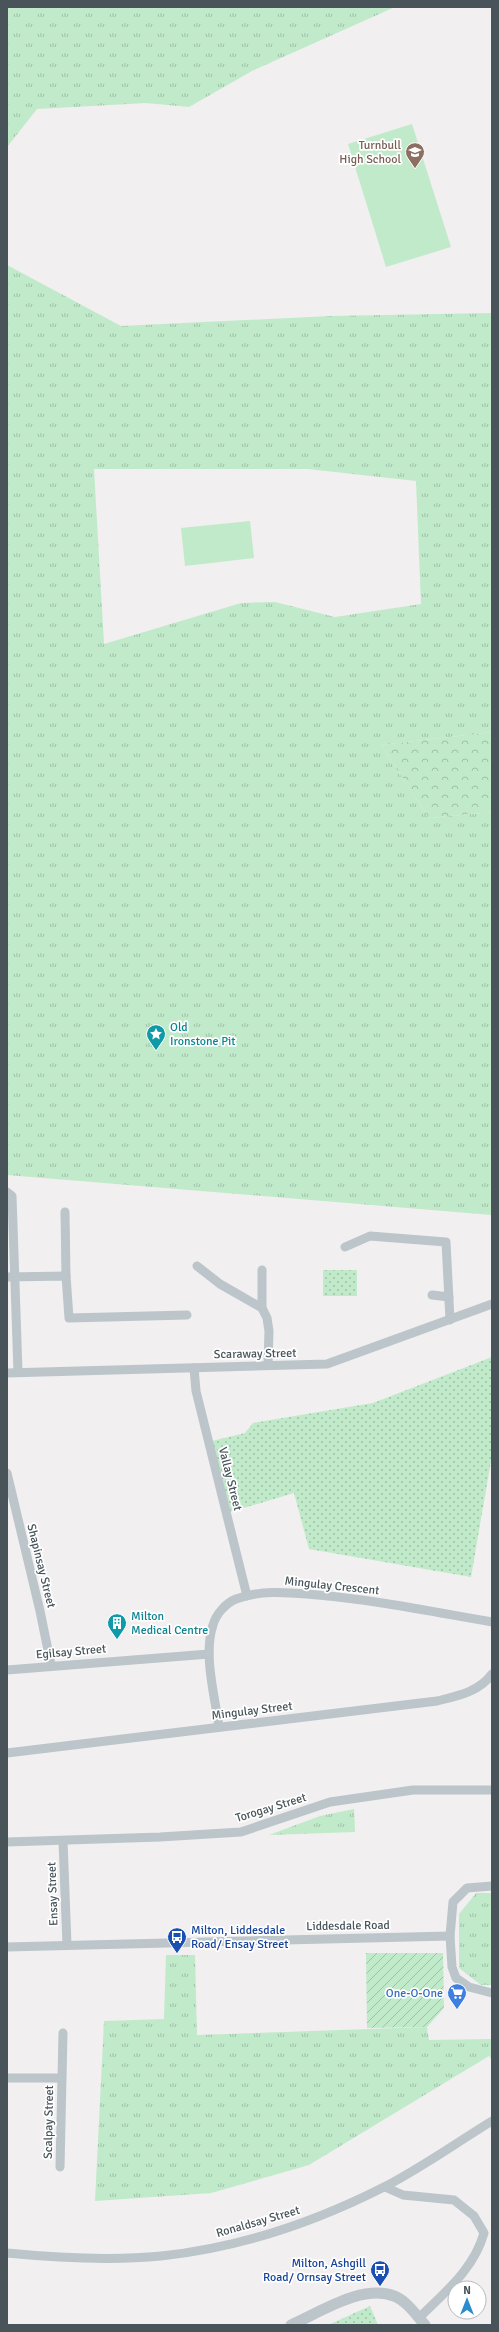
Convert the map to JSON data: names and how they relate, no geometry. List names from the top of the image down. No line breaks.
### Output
{"streets":{"street":["Scaraway Street","Vallay Street","Shapinsay Street","Mingulay Crescent","Egilsay Street","Mingulay Street","Torogay Street","Ensay Street","Liddesdale Road","Scalpay Street","Ronaldsay Street"]},"crossings":[["Scaraway Street","Vallay Street"],["Vallay Street","Mingulay Crescent"],["Shapinsay Street","Egilsay Street"],["Mingulay Crescent","Egilsay Street"],["Mingulay Crescent","Mingulay Street"],["Torogay Street","Ensay Street"],["Ensay Street","Liddesdale Road"]],"places":{"school or university":["Turnbull High School"],"place":["Old Ironstone Pit"],"building":["Milton Medical Centre"],"bus stop":["Milton, Liddesdale Road/ Ensay Street","Milton, Ashgill Road/ Ornsay Street"],"supermarket":["One-O-One"]},"north":"top"}
